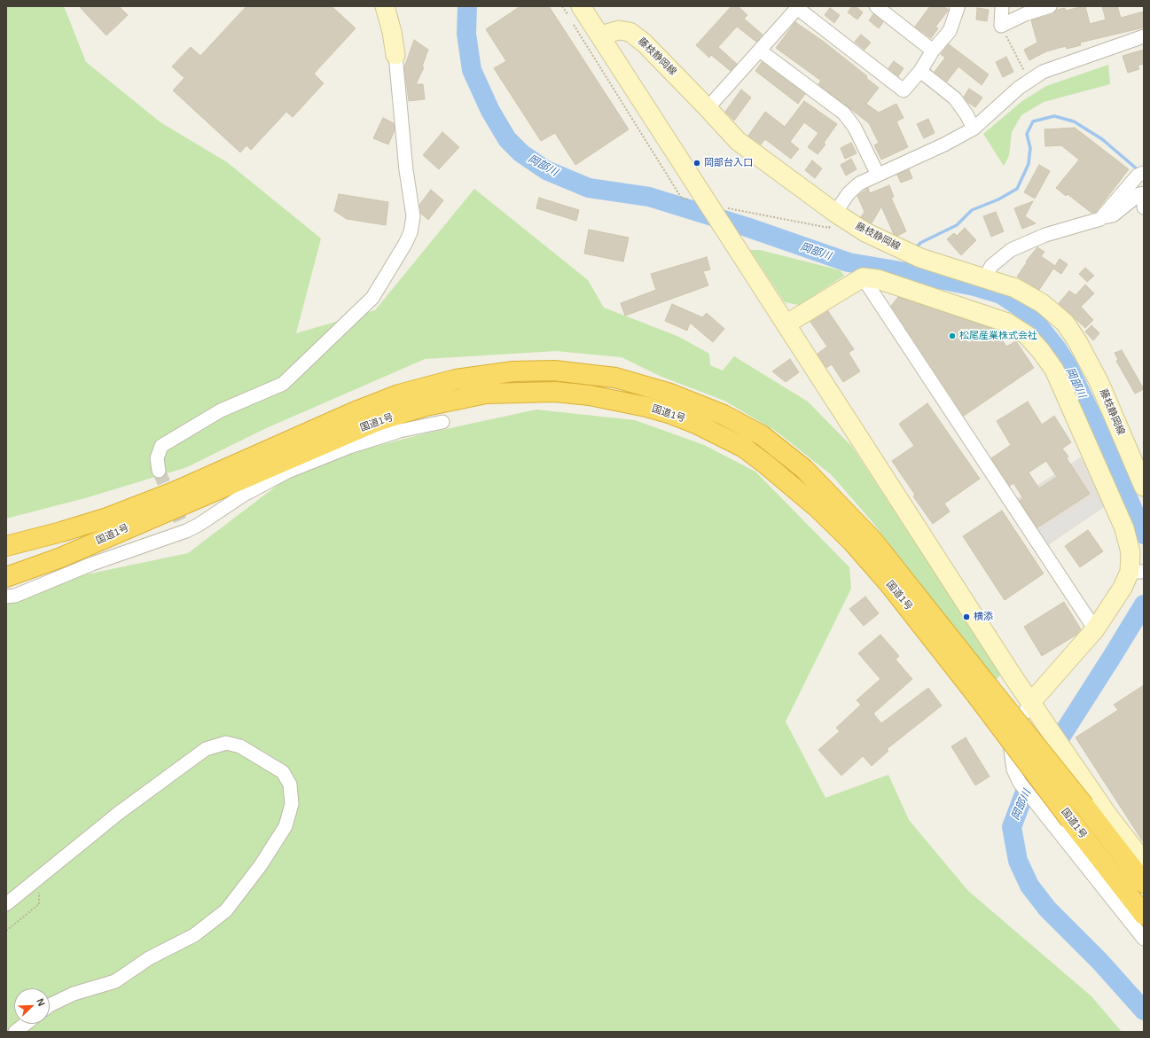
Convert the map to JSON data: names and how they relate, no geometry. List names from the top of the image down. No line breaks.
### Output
{"streets":{"highway":["国道1号"],"street":["藤枝静岡線"]},"water":["岡部川"],"places":["岡部台入口","松尾産業株式会社","横添"],"north":"top right"}
